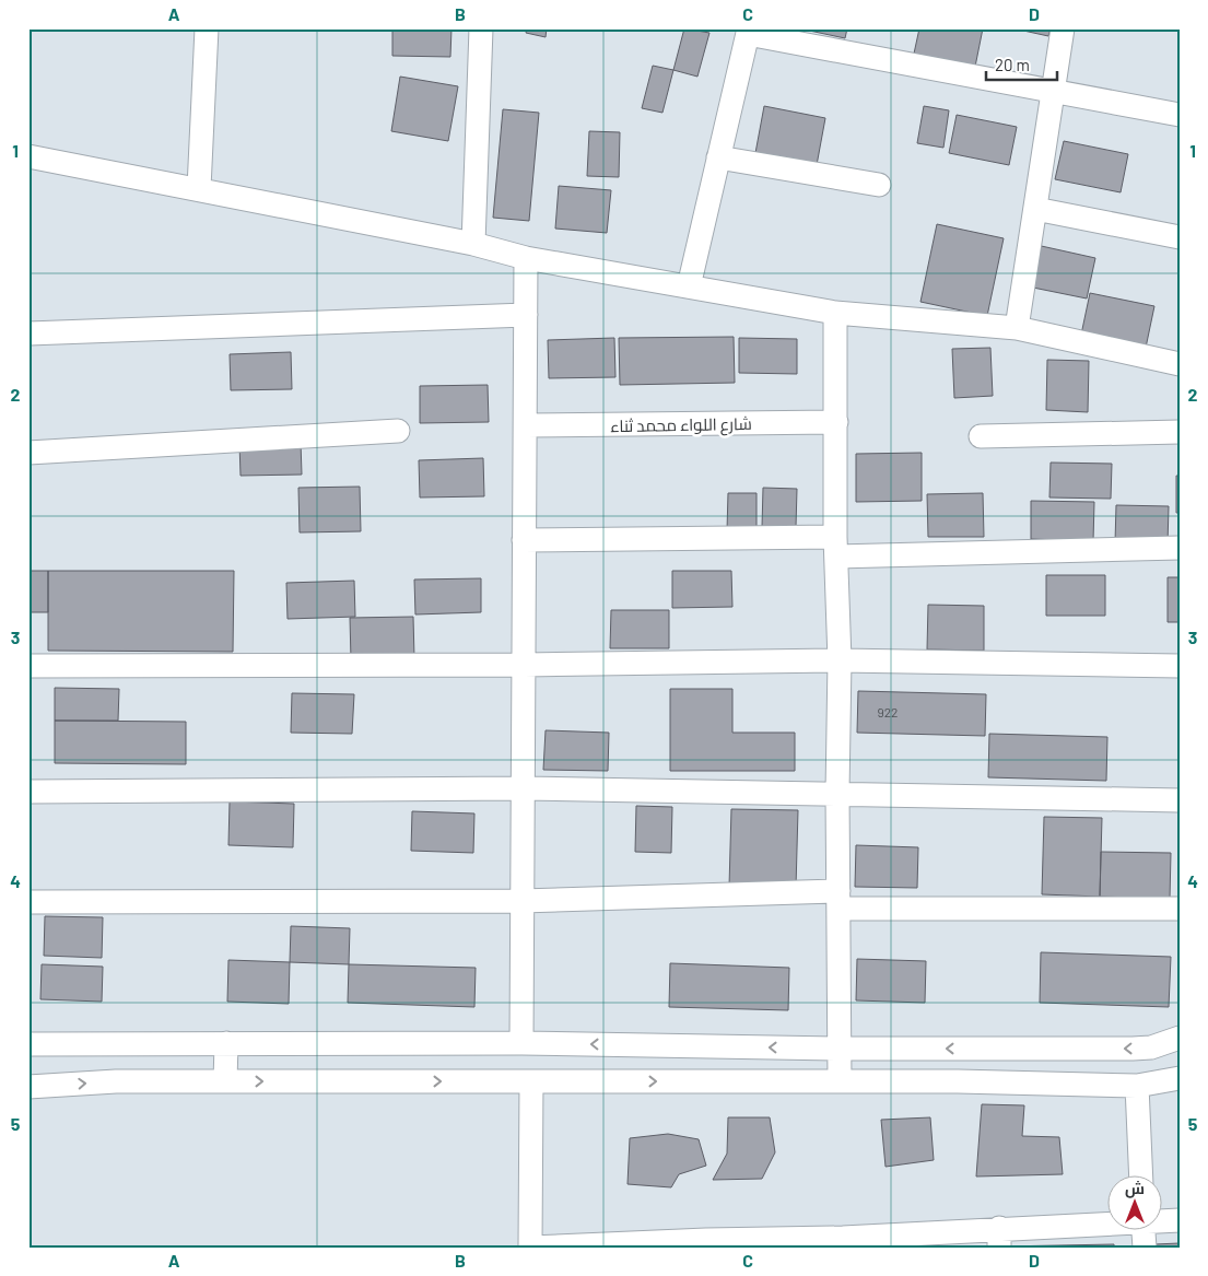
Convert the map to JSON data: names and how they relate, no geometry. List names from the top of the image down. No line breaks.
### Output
{"streets":{"street":["شارع اللواء محمد ثناء"]},"house_numbers":["922"],"scale_bar":"20 m","north":"top","grid":{"columns":["A","B","C","D"],"rows":["1","2","3","4","5"]}}
